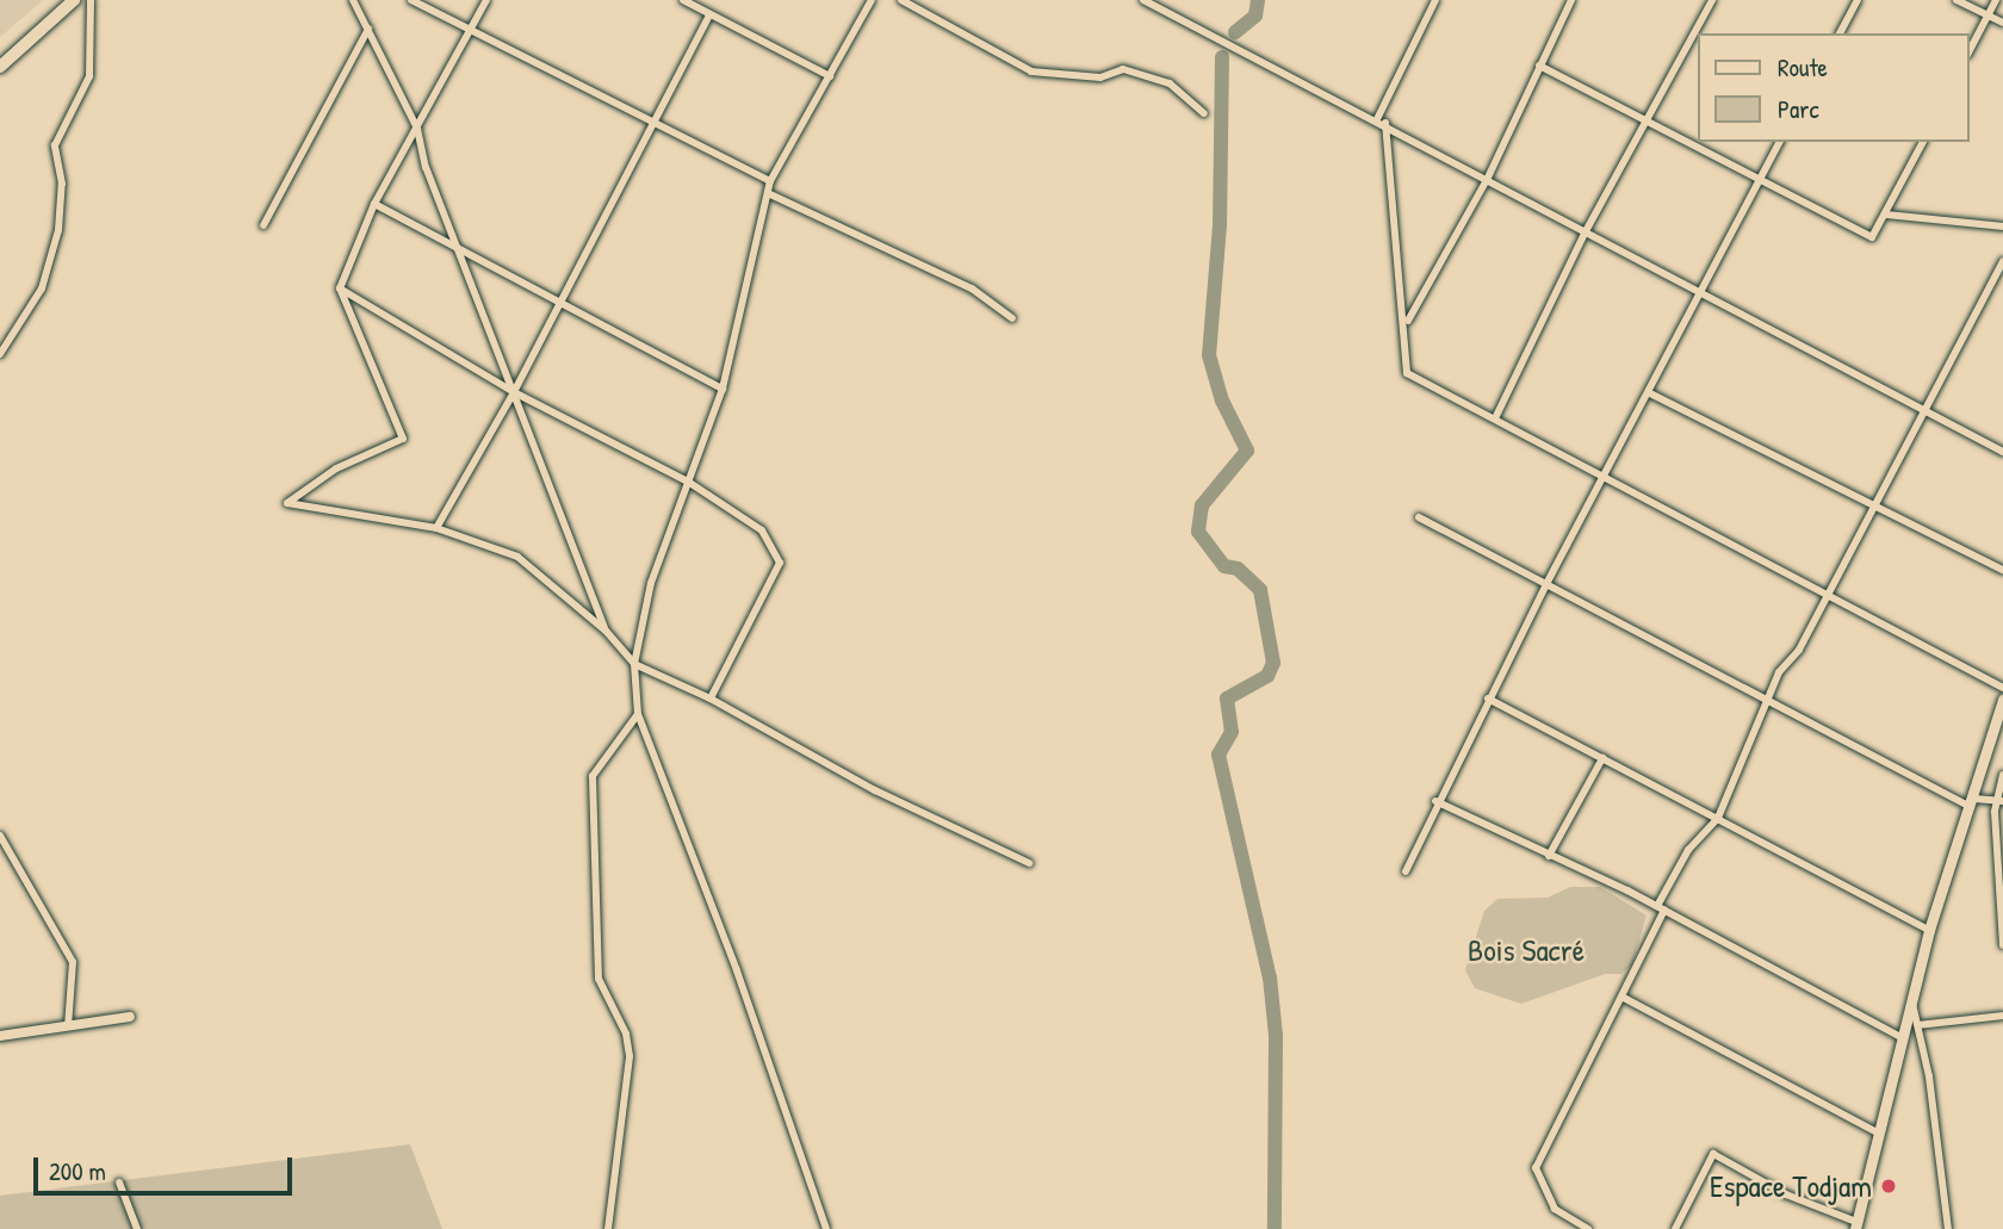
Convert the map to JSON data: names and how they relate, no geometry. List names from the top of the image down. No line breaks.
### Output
{"parks":["Bois Sacré"],"places":["Espace Todjam"],"legend":["Route","Parc"],"scale_bar":"200 m"}
